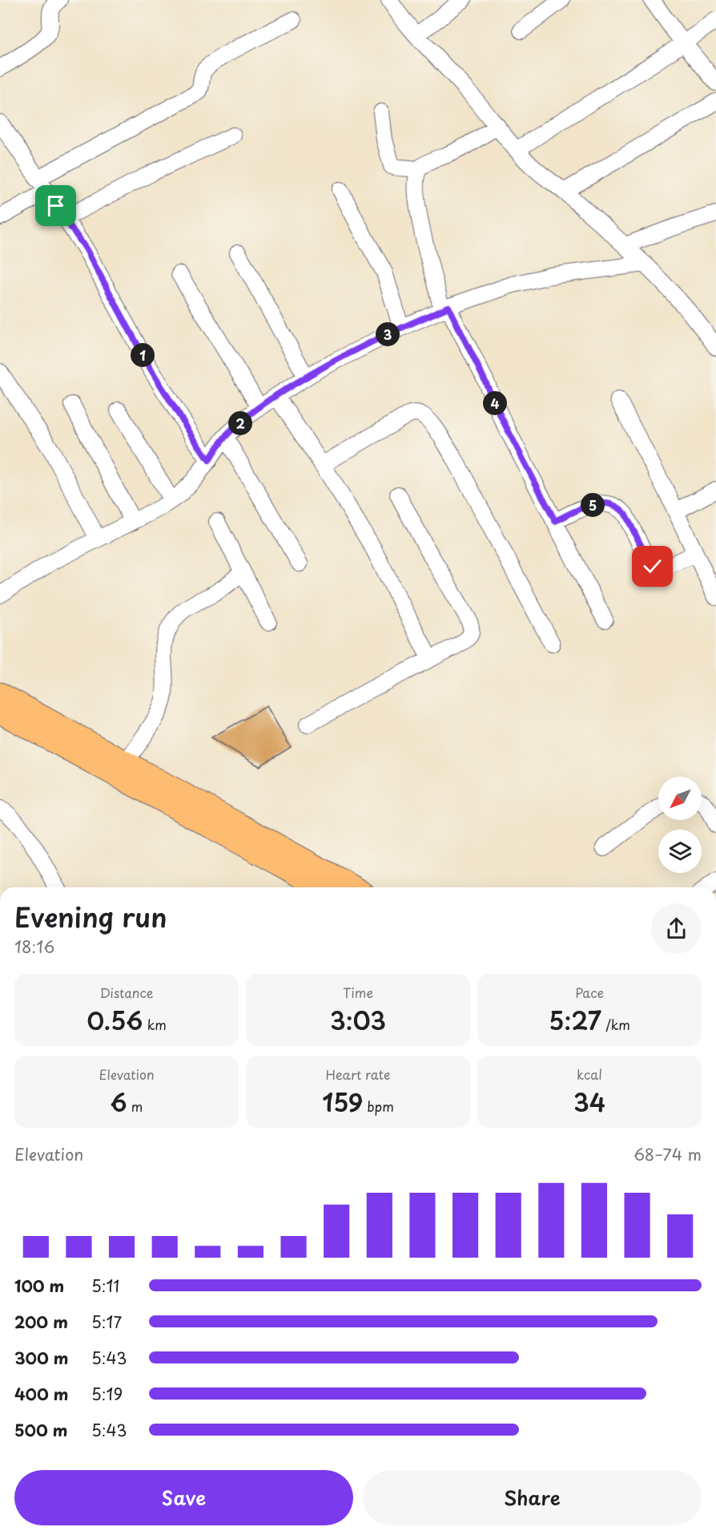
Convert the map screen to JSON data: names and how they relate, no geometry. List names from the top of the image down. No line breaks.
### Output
{"north":"bottom left","page":{"pins":["3","1","4","2","5"],"heading":["Evening run","18:16"],"stats":[["Distance","0.56 km"],["Time","3:03"],["Pace","5:27 /km"],["Elevation","6 m"],["Heart rate","159 bpm"],["kcal","34"]],"chart":["Elevation","68–74 m"],"list":[{"name":"100 m","note":"5:11"},{"name":"200 m","note":"5:17"},{"name":"300 m","note":"5:43"},{"name":"400 m","note":"5:19"},{"name":"500 m","note":"5:43"}],"buttons":["Save","Share"]}}
